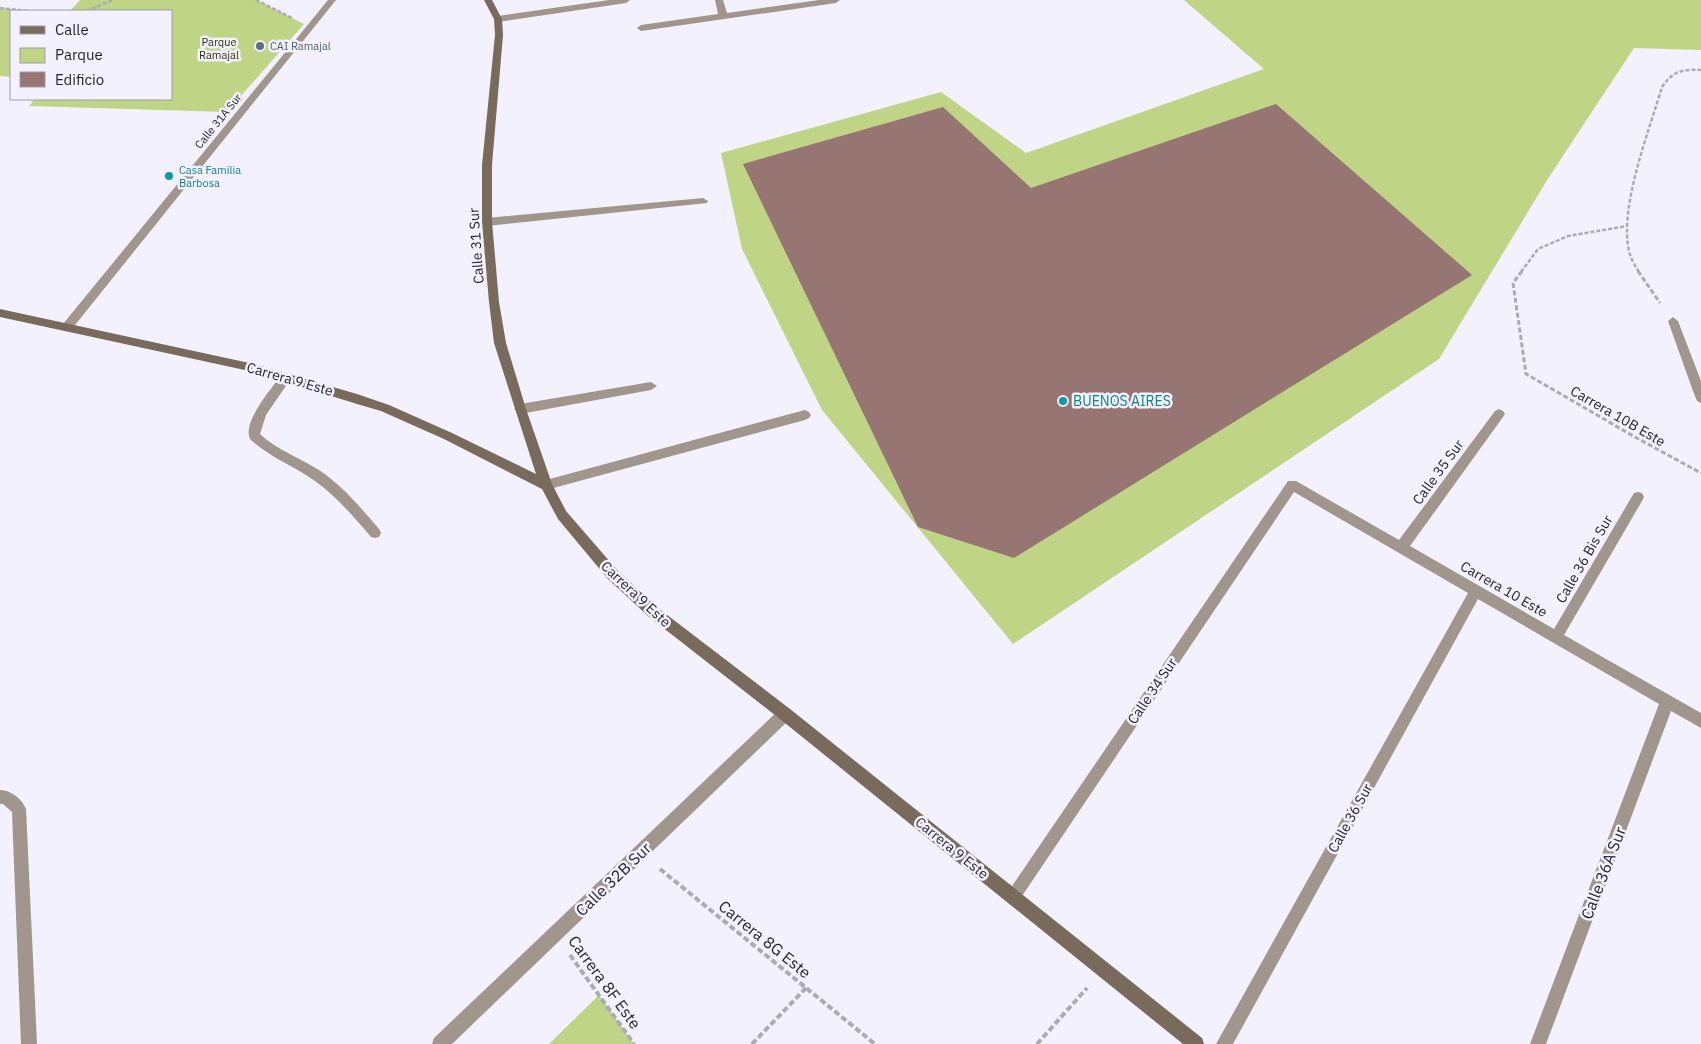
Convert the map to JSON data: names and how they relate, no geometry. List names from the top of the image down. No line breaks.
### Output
{"streets":{"main road":["Calle 31 Sur","Carrera 9 Este"],"street":["Calle 31A Sur","Calle 35 Sur","Calle 36 Bis Sur","Carrera 10 Este","Calle 34 Sur","Calle 36 Sur","Calle 36A Sur","Calle 32B Sur"],"path":["Carrera 10B Este","Carrera 8G Este","Carrera 8F Este"]},"crossings":[["Calle 31A Sur","Carrera 9 Este"],["Calle 31 Sur","Carrera 9 Este"],["Carrera 9 Este","Calle 34 Sur"],["Carrera 9 Este","Calle 32B Sur"],["Calle 35 Sur","Carrera 10 Este"],["Calle 36 Bis Sur","Carrera 10 Este"],["Carrera 10 Este","Calle 34 Sur"],["Carrera 10 Este","Calle 36 Sur"],["Carrera 10 Este","Calle 36A Sur"],["Calle 32B Sur","Carrera 8G Este"],["Calle 32B Sur","Carrera 8F Este"]],"parks":["Parque Ramajal"],"places":["CAI Ramajal","Casa Familia Barbosa","BUENOS AIRES"],"legend":["Calle","Parque","Edificio"]}
